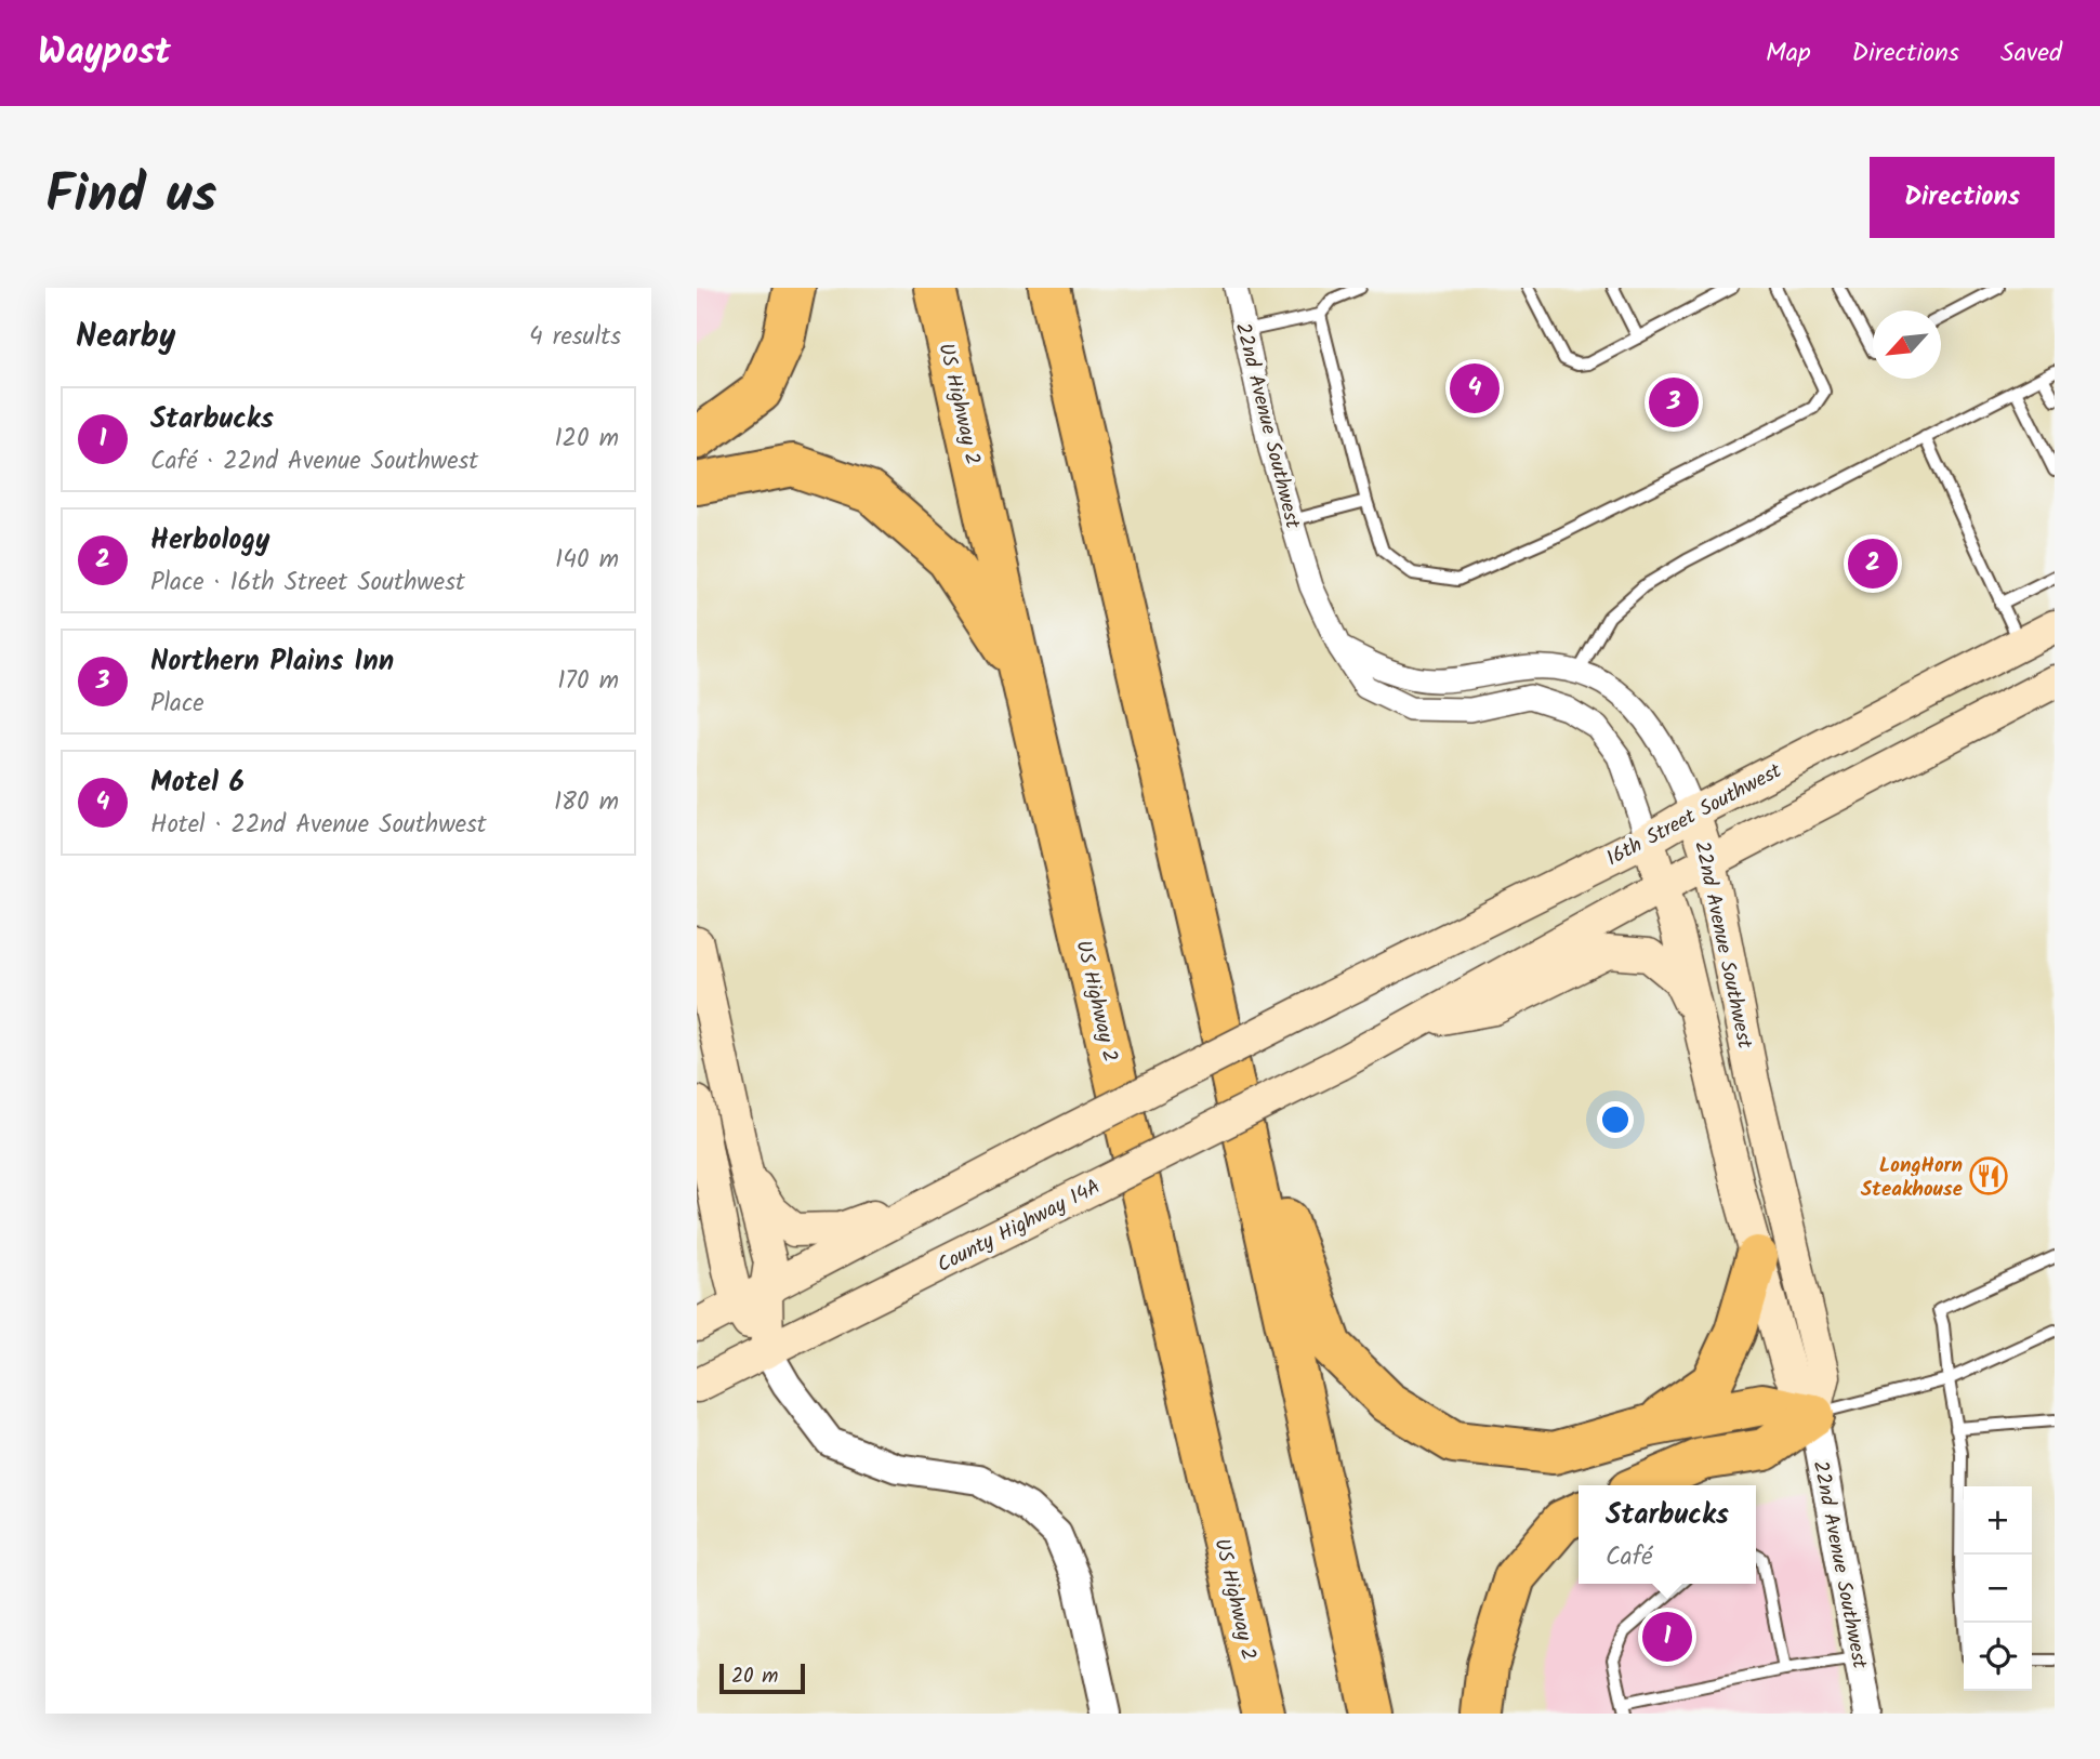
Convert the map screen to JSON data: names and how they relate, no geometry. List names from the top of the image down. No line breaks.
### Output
{"streets":{"highway":["US Highway 2"],"main road":["22nd Avenue Southwest","16th Street Southwest","County Highway 14A"]},"crossings":[["22nd Avenue Southwest","16th Street Southwest"]],"places":{"restaurant":["LongHorn Steakhouse"]},"scale_bar":"20 m","north":"bottom left","page":{"header":"Waypost","nav":["Map","Directions","Saved"],"title":"Find us","buttons":"Directions","heading":["Nearby","4 results"],"pins":["4","3","2","1"],"list":[{"mark":"1","name":"Starbucks","note":"Café · 22nd Avenue Southwest","value":"120 m"},{"mark":"2","name":"Herbology","note":"Place · 16th Street Southwest","value":"140 m"},{"mark":"3","name":"Northern Plains Inn","note":"Place","value":"170 m"},{"mark":"4","name":"Motel 6","note":"Hotel · 22nd Avenue Southwest","value":"180 m"}],"popup":["Starbucks","Café"],"map_buttons":["+","−"],"scale":"20 m"}}
